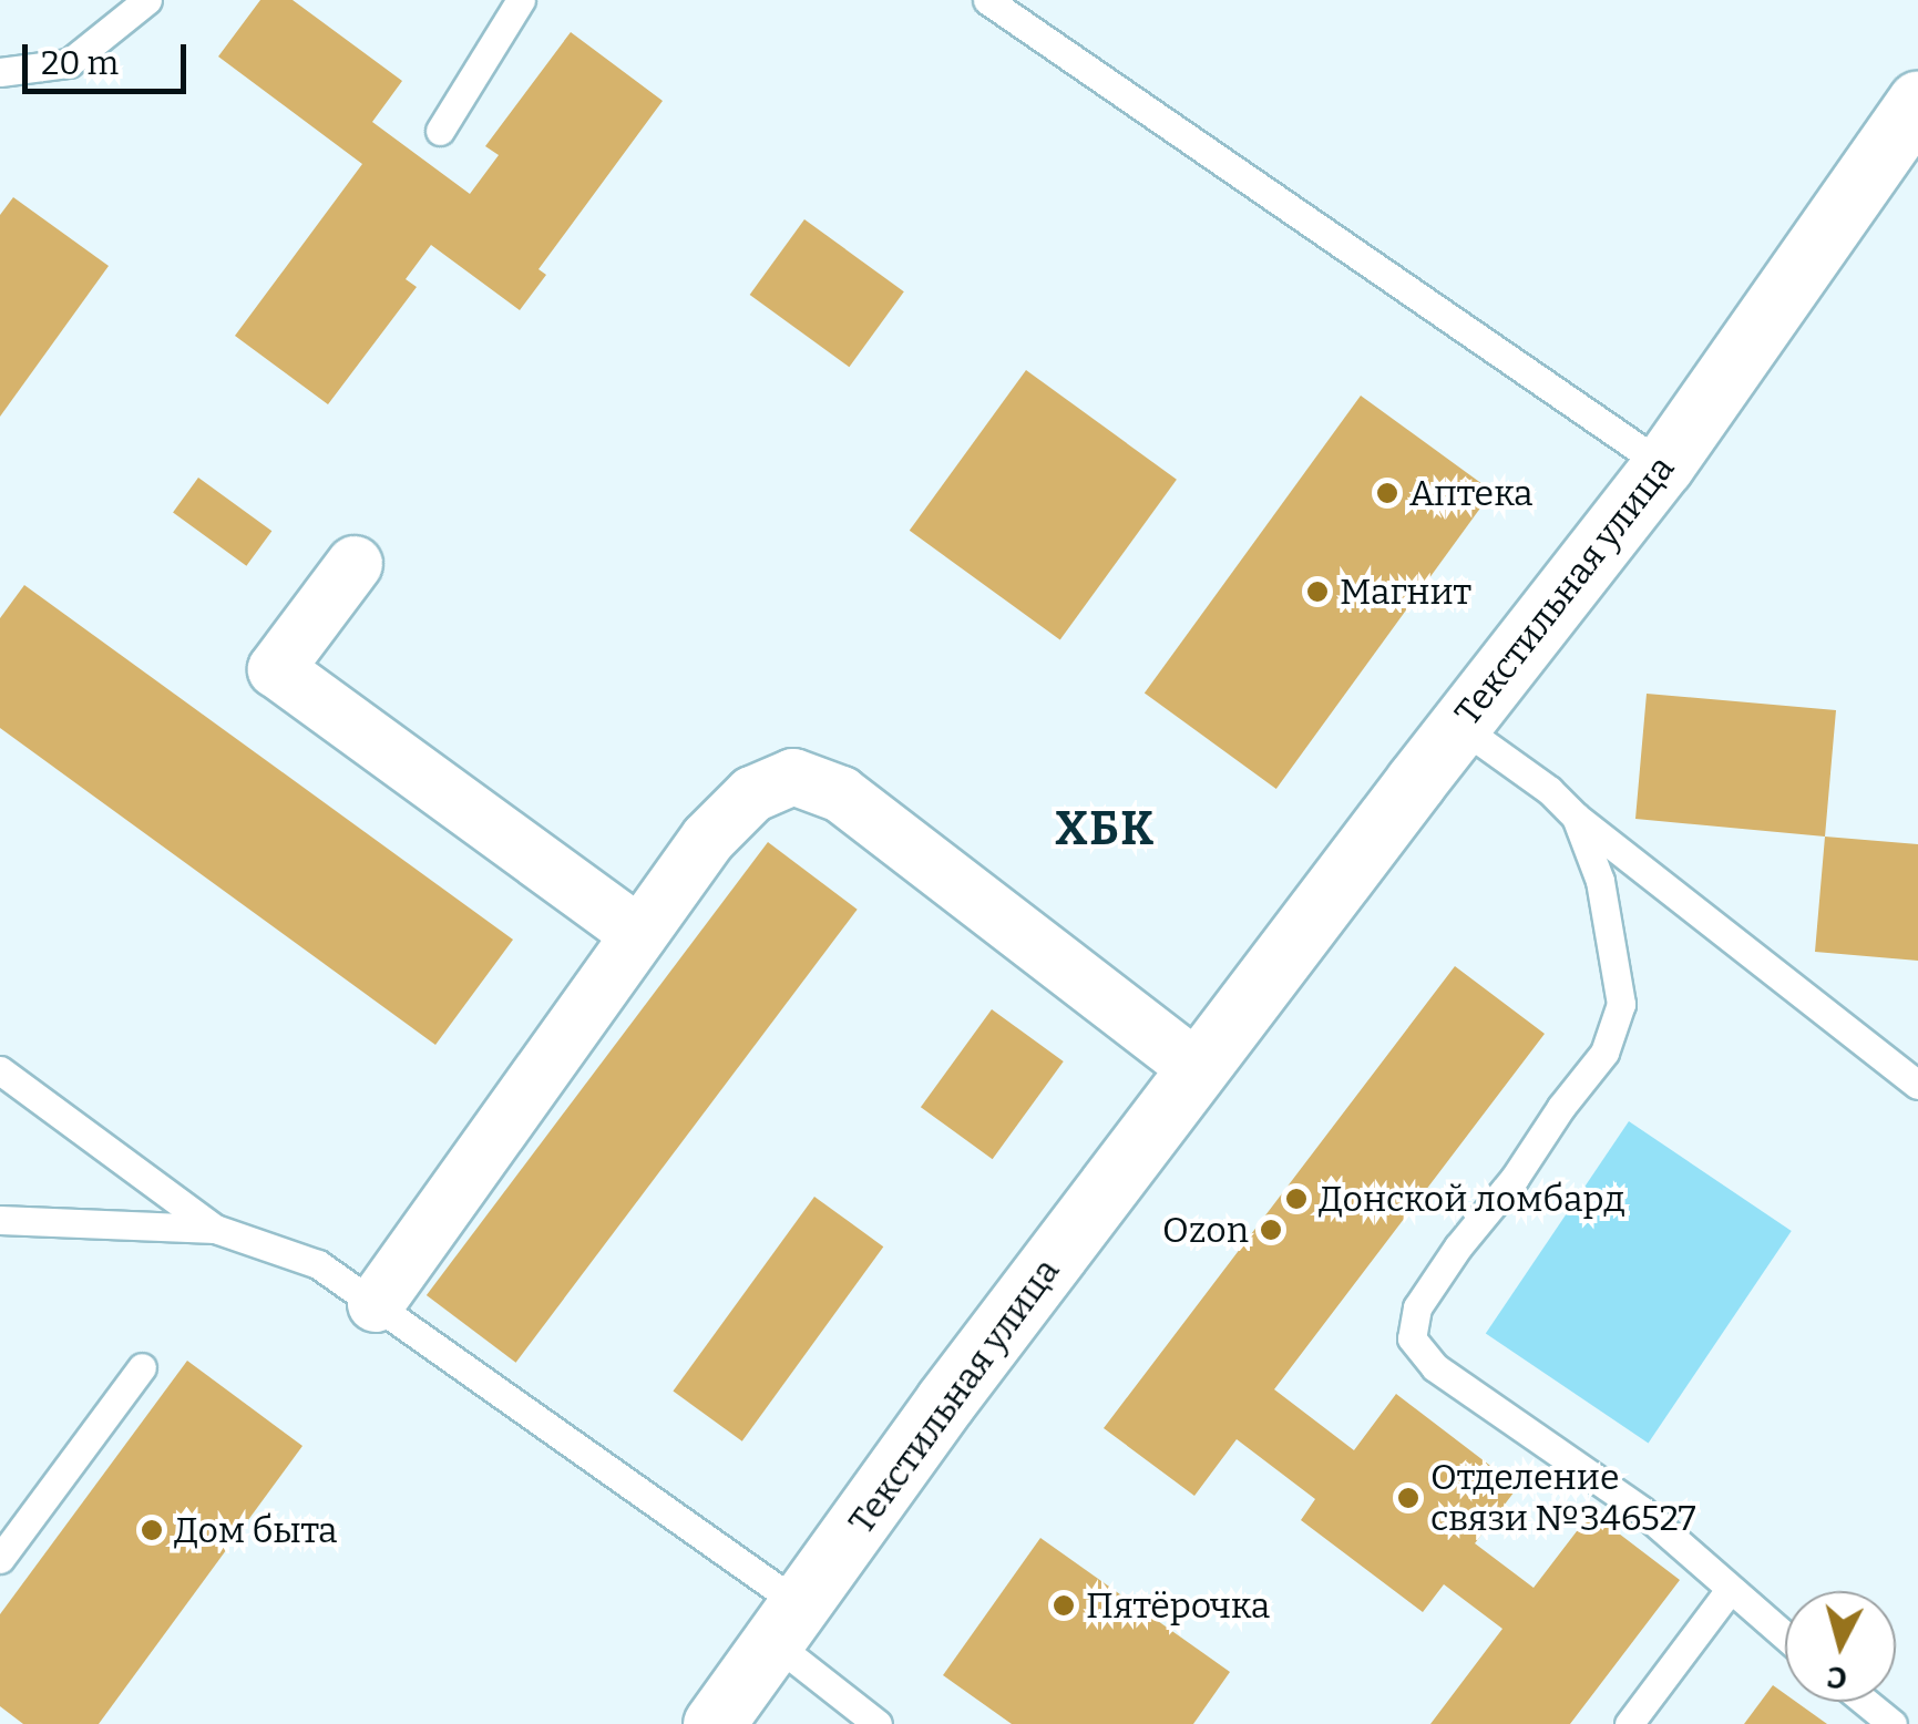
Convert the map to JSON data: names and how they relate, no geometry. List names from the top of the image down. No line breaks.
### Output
{"streets":{"main road":["Текстильная улица"]},"districts":["ХБК"],"places":["Аптека","Магнит","Донской ломбард","Ozon","Отделение связи №346527","Дом быта","Пятёрочка"],"scale_bar":"20 m","north":"bottom"}
